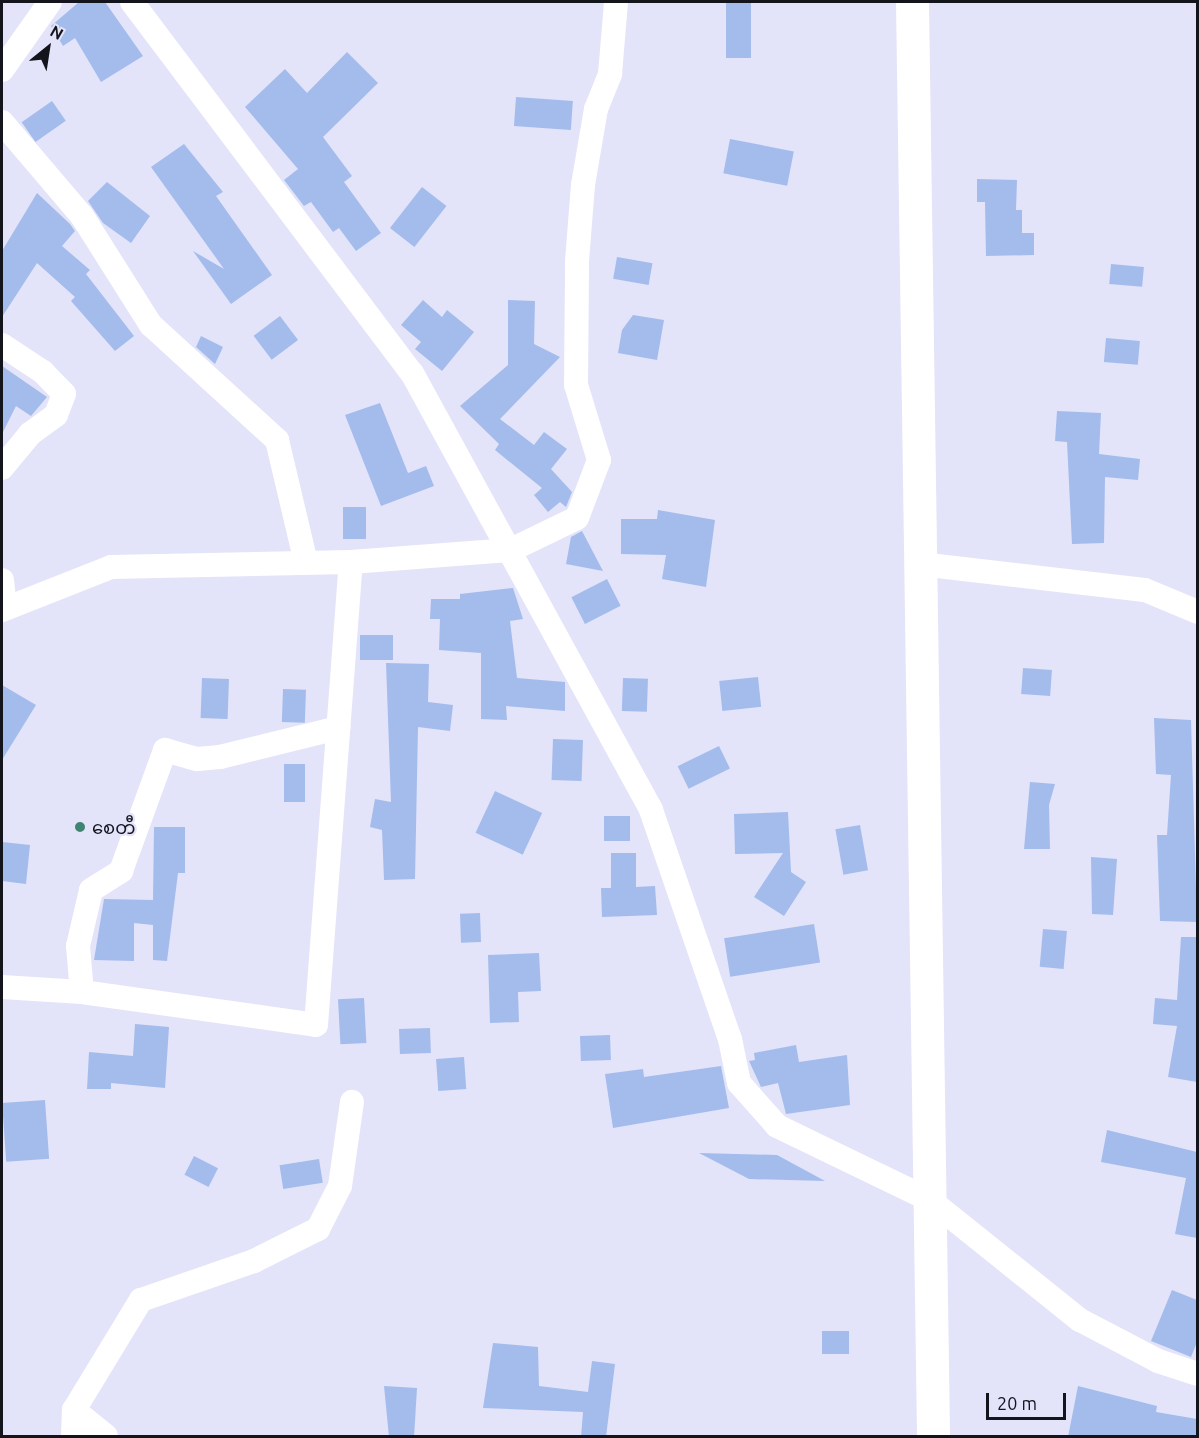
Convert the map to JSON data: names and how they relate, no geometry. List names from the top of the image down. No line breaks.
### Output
{"places":["စေတီ"],"scale_bar":"20 m","north":"top right"}
